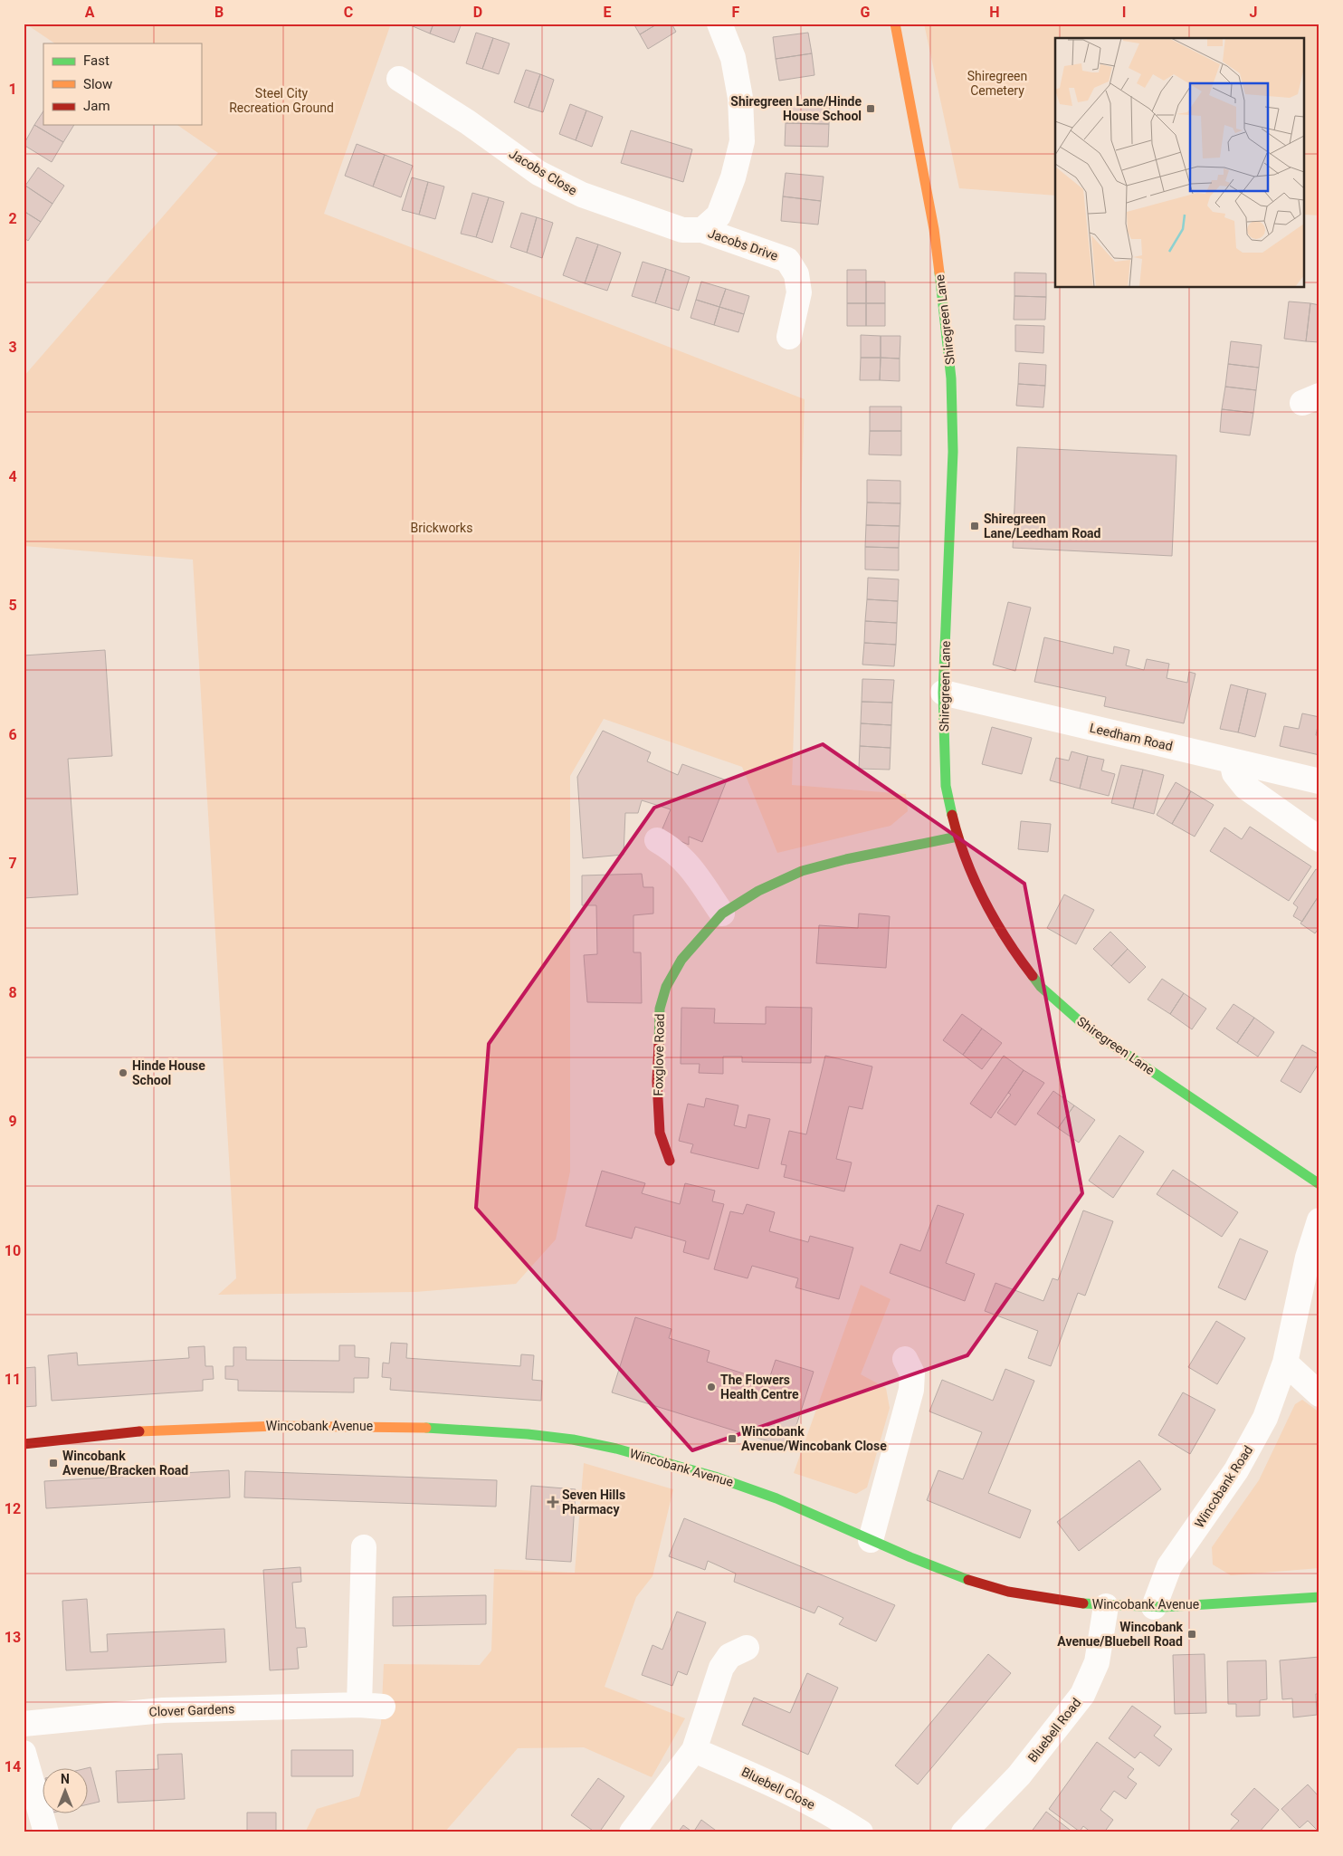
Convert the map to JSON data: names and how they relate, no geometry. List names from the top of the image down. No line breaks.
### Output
{"streets":{"street":["Jacobs Close","Jacobs Drive","Shiregreen Lane","Leedham Road","Foxglove Road","Wincobank Avenue","Wincobank Road","Clover Gardens","Bluebell Road","Bluebell Close"]},"crossings":[["Jacobs Close","Jacobs Drive"],["Shiregreen Lane","Leedham Road"],["Shiregreen Lane","Foxglove Road"],["Wincobank Avenue","Wincobank Road"],["Wincobank Avenue","Bluebell Road"]],"parks":["Shiregreen Cemetery","Steel City Recreation Ground","Brickworks"],"places":{"transit":["Shiregreen Lane/Hinde House School","Shiregreen Lane/Leedham Road","Wincobank Avenue/Wincobank Close","Wincobank Avenue/Bracken Road","Wincobank Avenue/Bluebell Road"],"other":["Hinde House School","The Flowers Health Centre"],"health":["Seven Hills Pharmacy"]},"legend":["Fast","Slow","Jam"],"north":"top","grid":{"columns":["A","B","C","D","E","F","G","H","I","J"],"rows":["1","2","3","4","5","6","7","8","9","10","11","12","13","14"]}}
